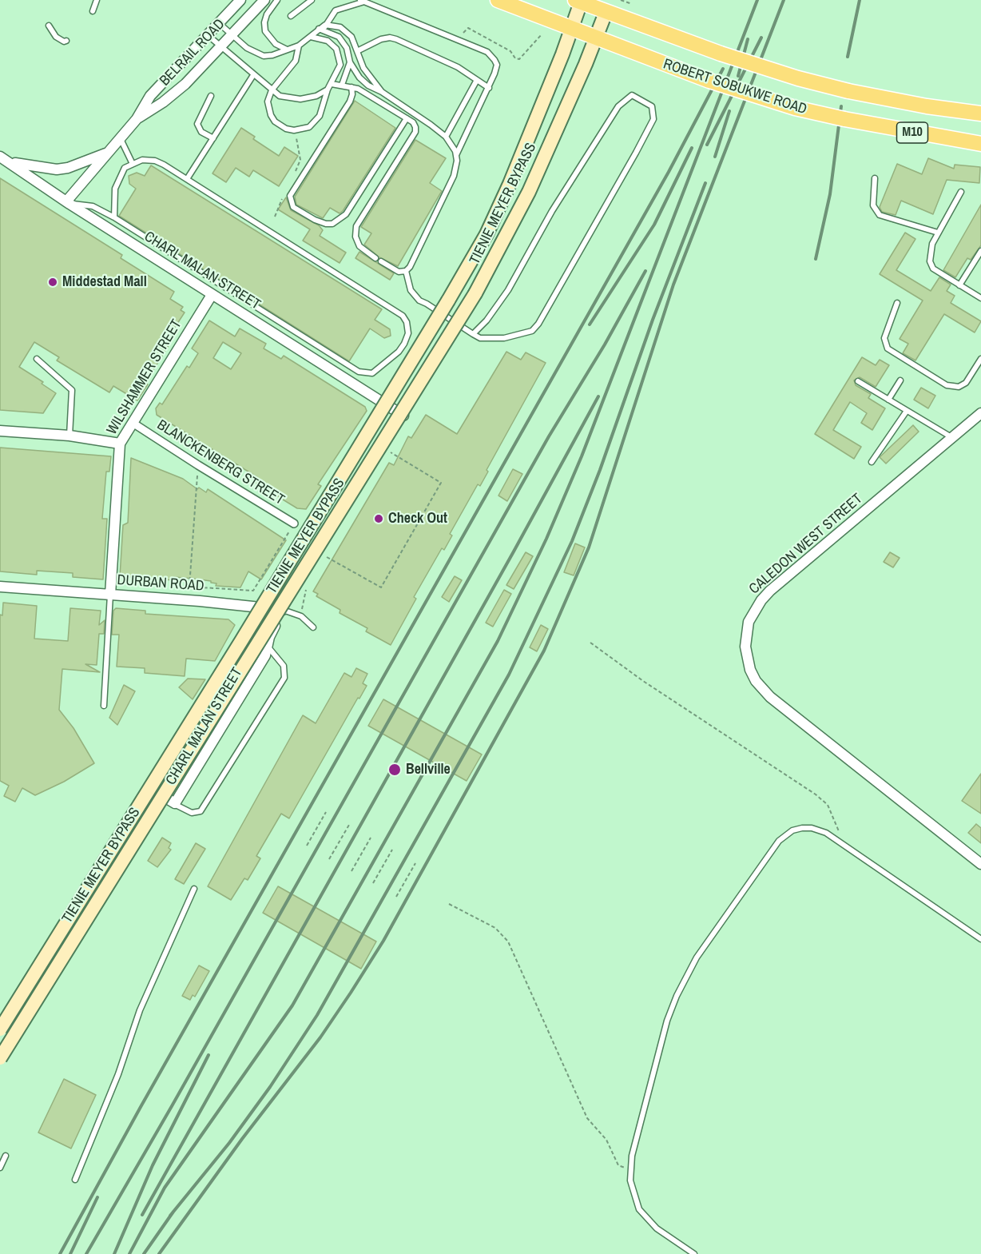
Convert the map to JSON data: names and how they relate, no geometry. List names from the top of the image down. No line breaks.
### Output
{"streets":{"main road":["ROBERT SOBUKWE ROAD","M10","TIENIE MEYER BYPASS"],"street":["BELRAIL ROAD","CHARL MALAN STREET","WILSHAMMER STREET","BLANCKENBERG STREET","CALEDON WEST STREET","DURBAN ROAD"]},"crossings":[["BELRAIL ROAD","CHARL MALAN STREET"],["ROBERT SOBUKWE ROAD","TIENIE MEYER BYPASS"],["CHARL MALAN STREET","WILSHAMMER STREET"],["CHARL MALAN STREET","DURBAN ROAD"],["WILSHAMMER STREET","BLANCKENBERG STREET"],["WILSHAMMER STREET","DURBAN ROAD"]],"places":["Middestad Mall","Check Out","Bellville"]}
